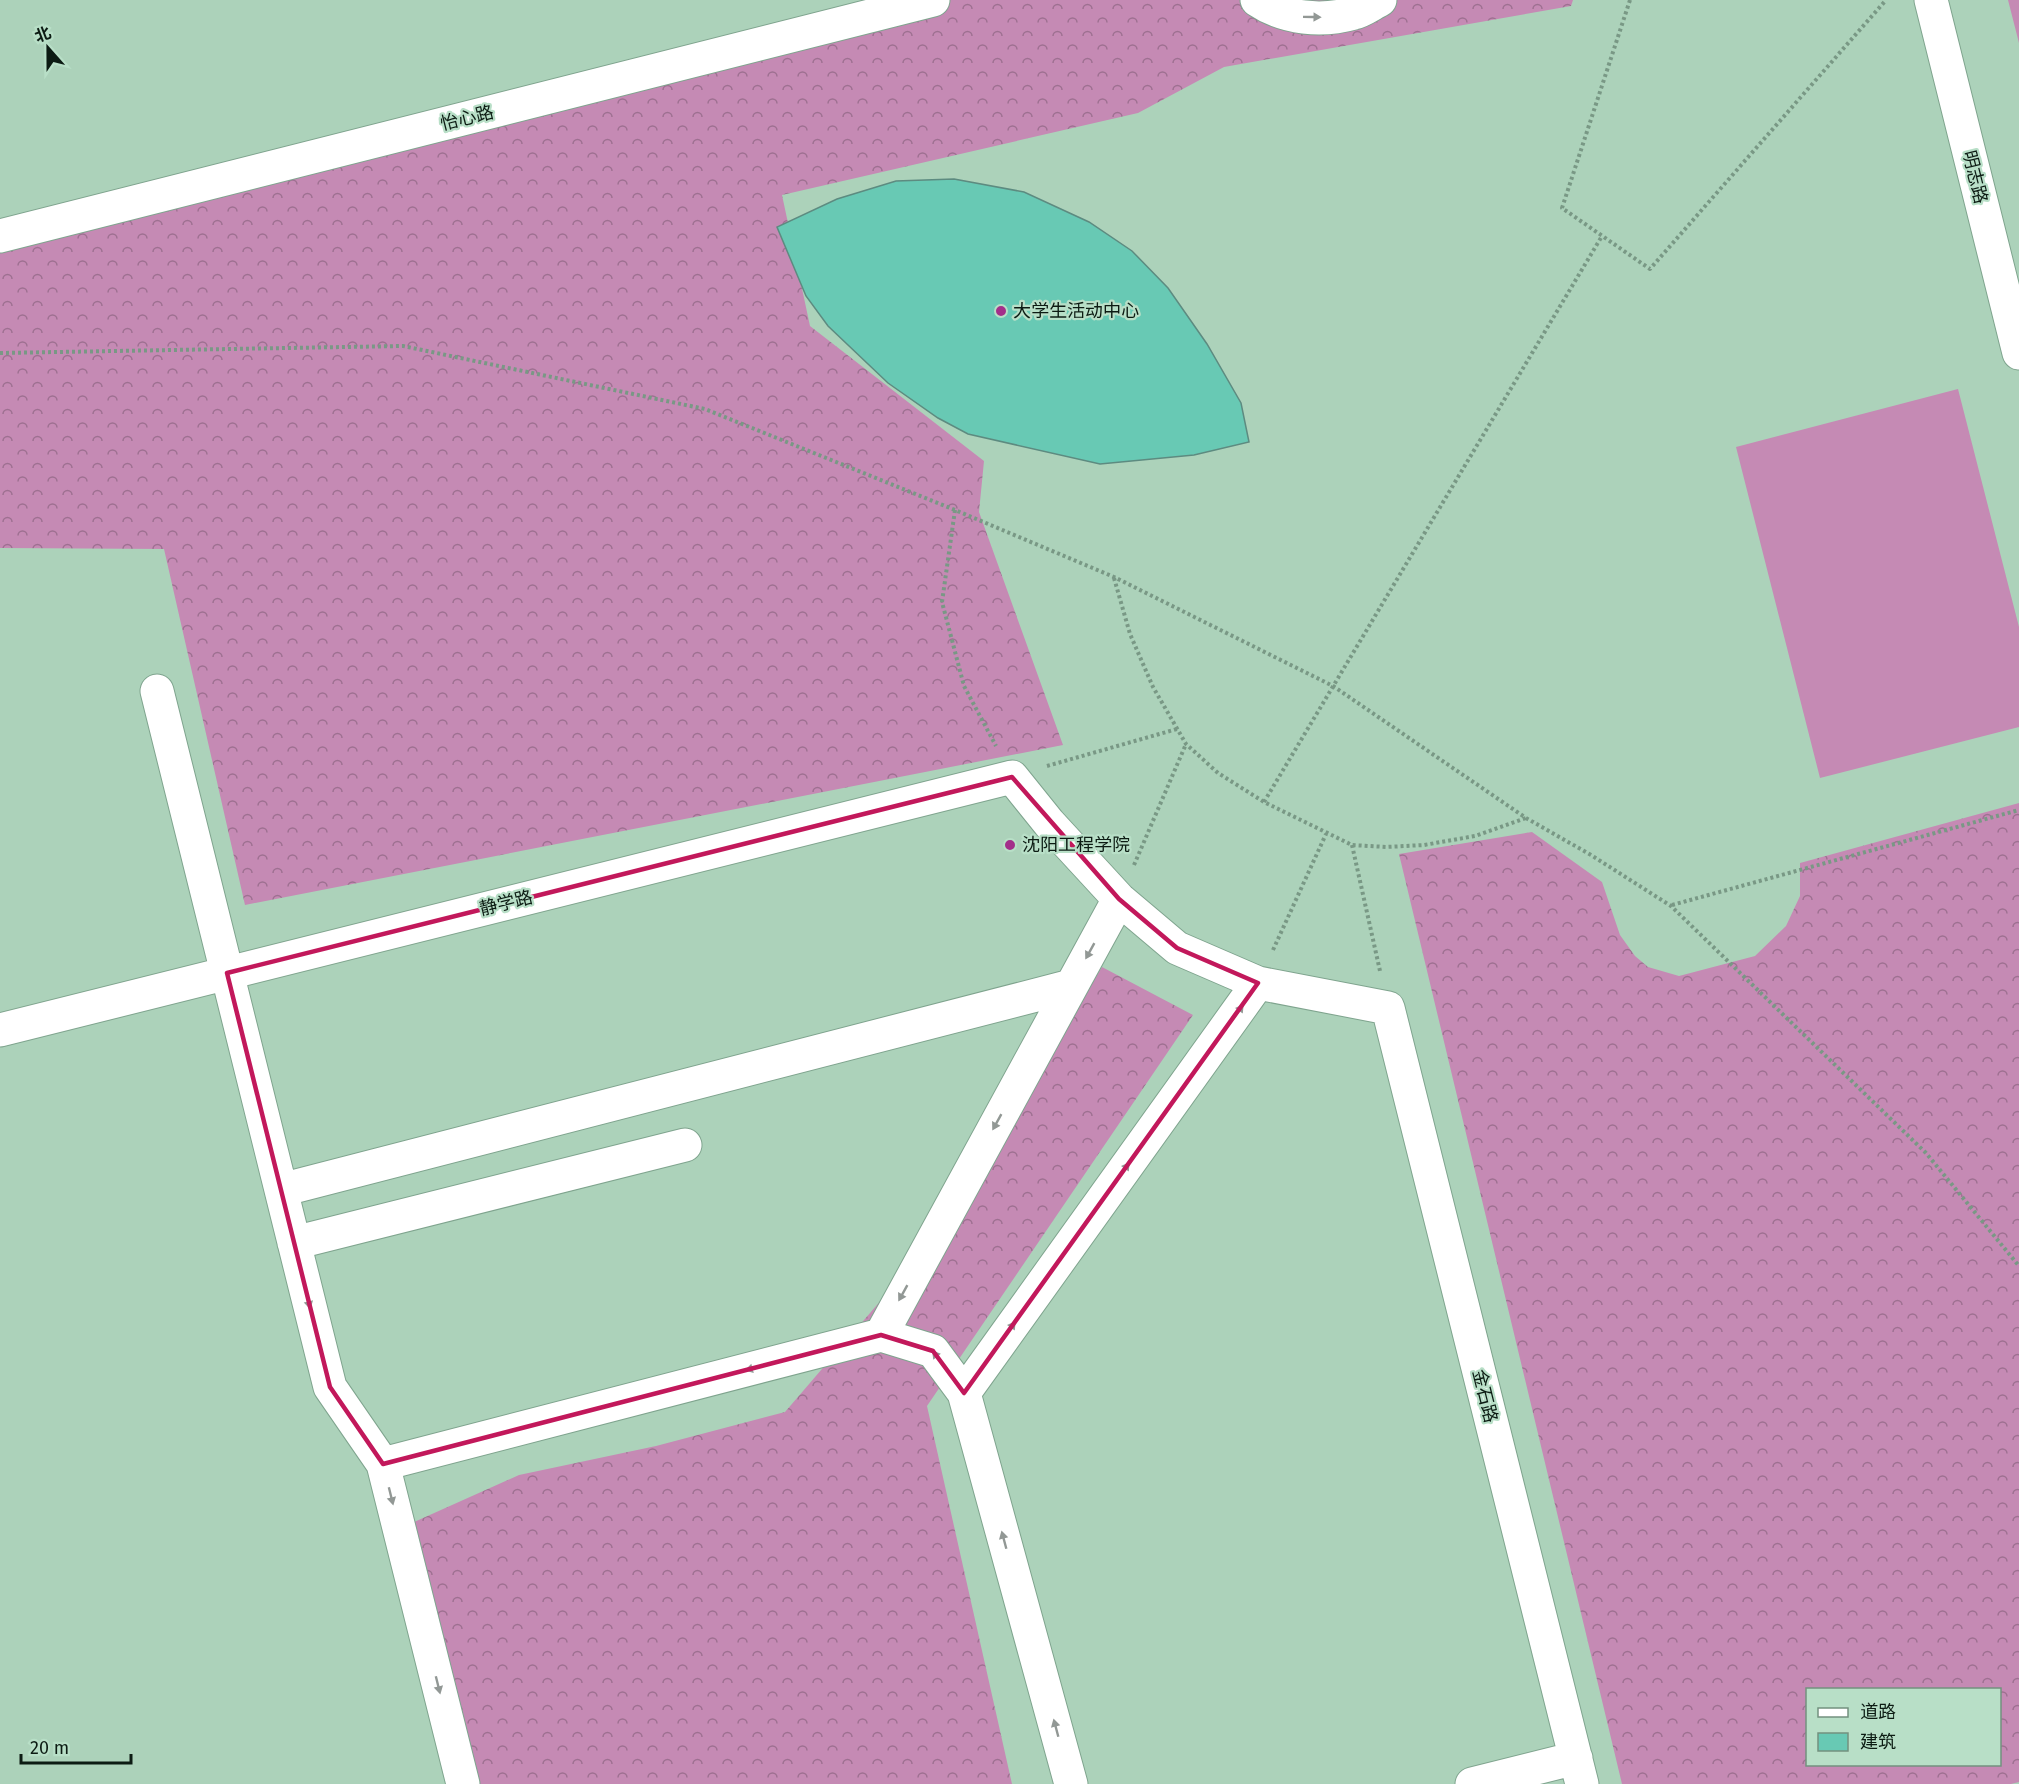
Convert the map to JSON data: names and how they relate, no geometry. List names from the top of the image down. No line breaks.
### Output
{"streets":{"street":["怡心路","明志路","静学路","金石路"]},"places":["大学生活动中心","沈阳工程学院"],"legend":["道路","建筑"],"scale_bar":"20 m","north":"top"}
